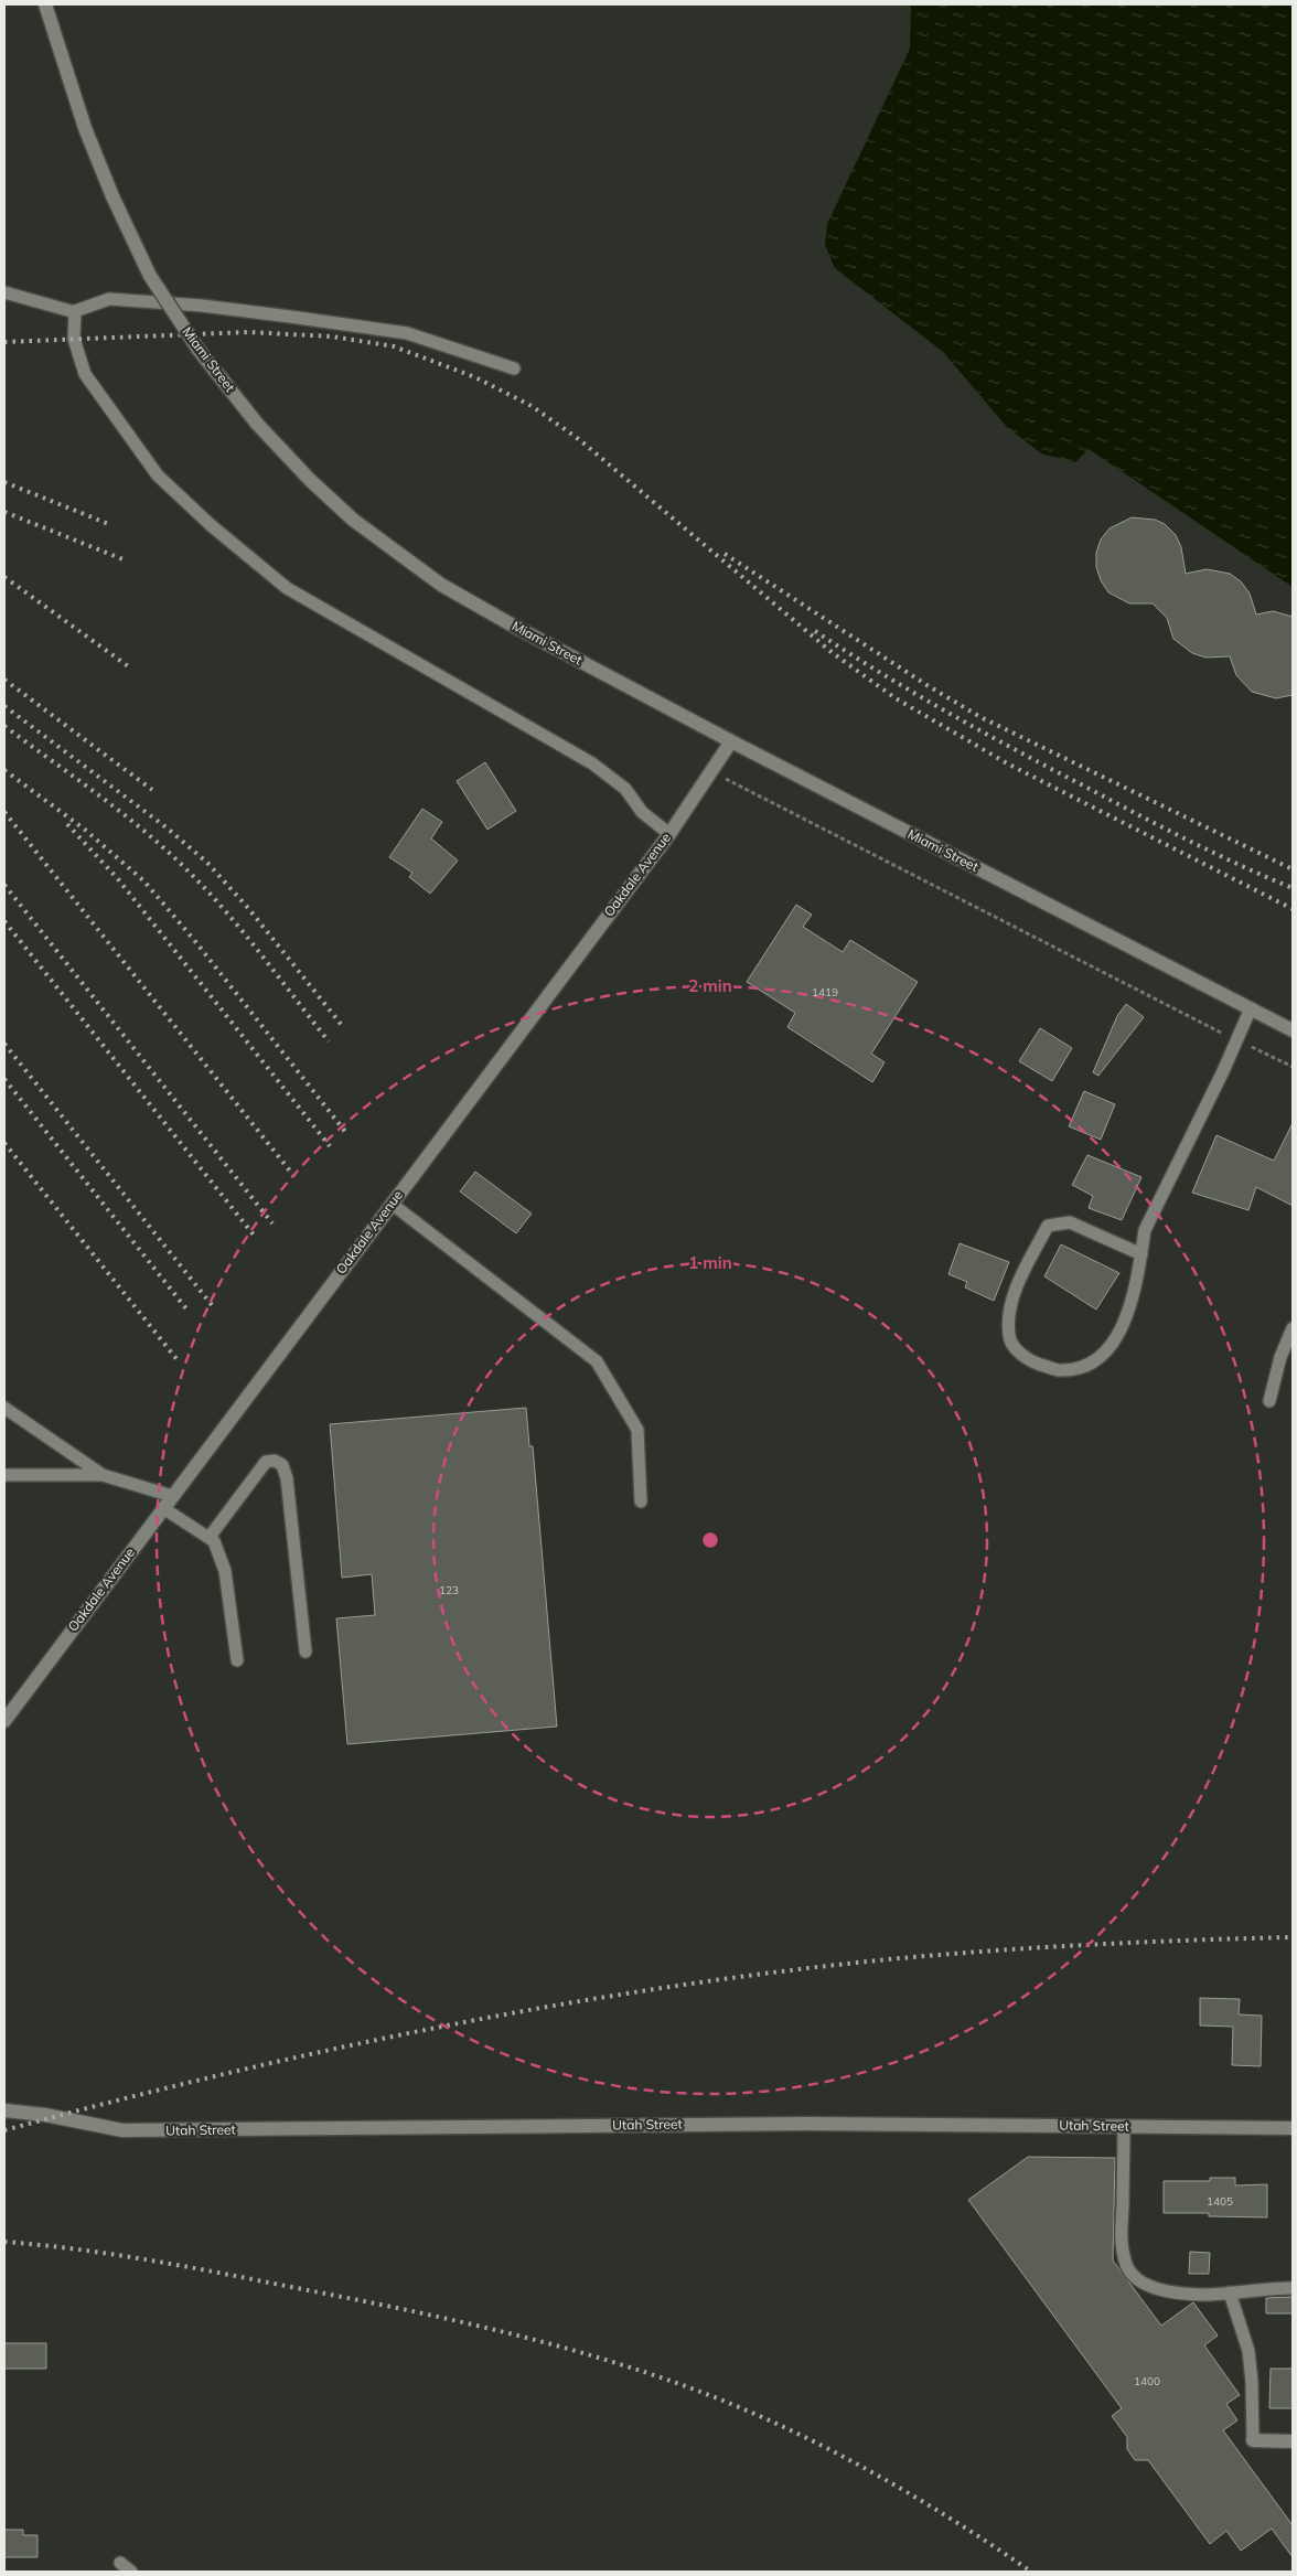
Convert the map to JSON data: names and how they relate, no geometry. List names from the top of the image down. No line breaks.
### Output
{"streets":{"street":["Miami Street","Oakdale Avenue","Utah Street"]},"crossings":[["Miami Street","Oakdale Avenue"]],"house_numbers":["1419","123","1405","1400"],"rings":["2 min","1 min"]}
